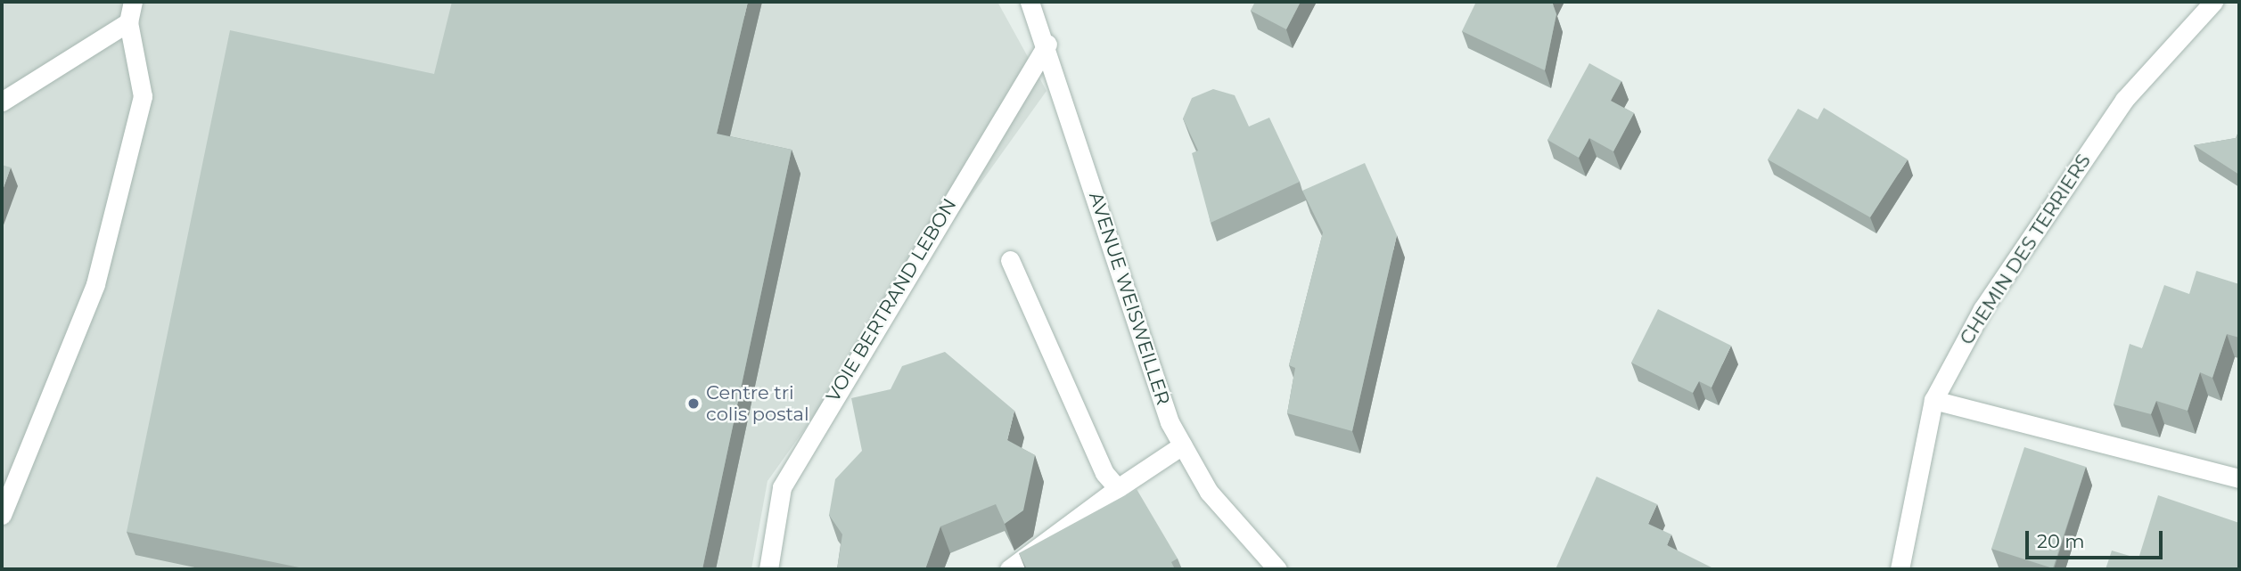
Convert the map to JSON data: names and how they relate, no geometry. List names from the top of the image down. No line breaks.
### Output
{"streets":{"street":["CHEMIN DES TERRIERS","AVENUE WEISWEILLER","VOIE BERTRAND LEBON"]},"crossings":[["AVENUE WEISWEILLER","VOIE BERTRAND LEBON"]],"places":["Centre tri colis postal"],"scale_bar":"20 m"}
